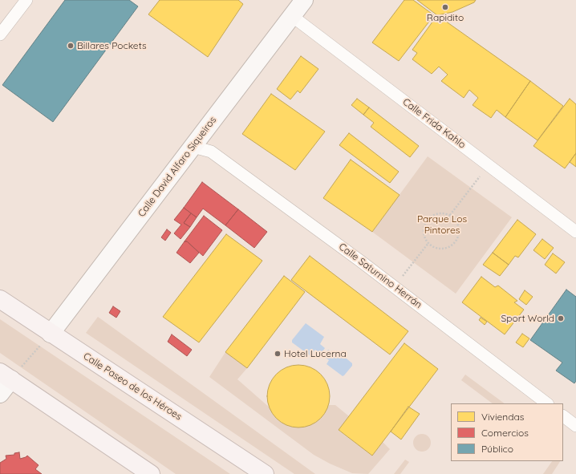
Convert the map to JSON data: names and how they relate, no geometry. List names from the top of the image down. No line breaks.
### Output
{"streets":{"main road":["Calle Paseo de los Héroes"],"street":["Calle Frida Kahlo","Calle David Alfaro Siqueiros","Calle Saturnino Herrán"]},"crossings":[["Calle Frida Kahlo","Calle David Alfaro Siqueiros"],["Calle David Alfaro Siqueiros","Calle Saturnino Herrán"],["Calle David Alfaro Siqueiros","Calle Paseo de los Héroes"]],"parks":["Parque Los Pintores"],"places":["Rapidito","Billares Pockets","Sport World","Hotel Lucerna"],"legend":["Viviendas","Comercios","Público"]}
